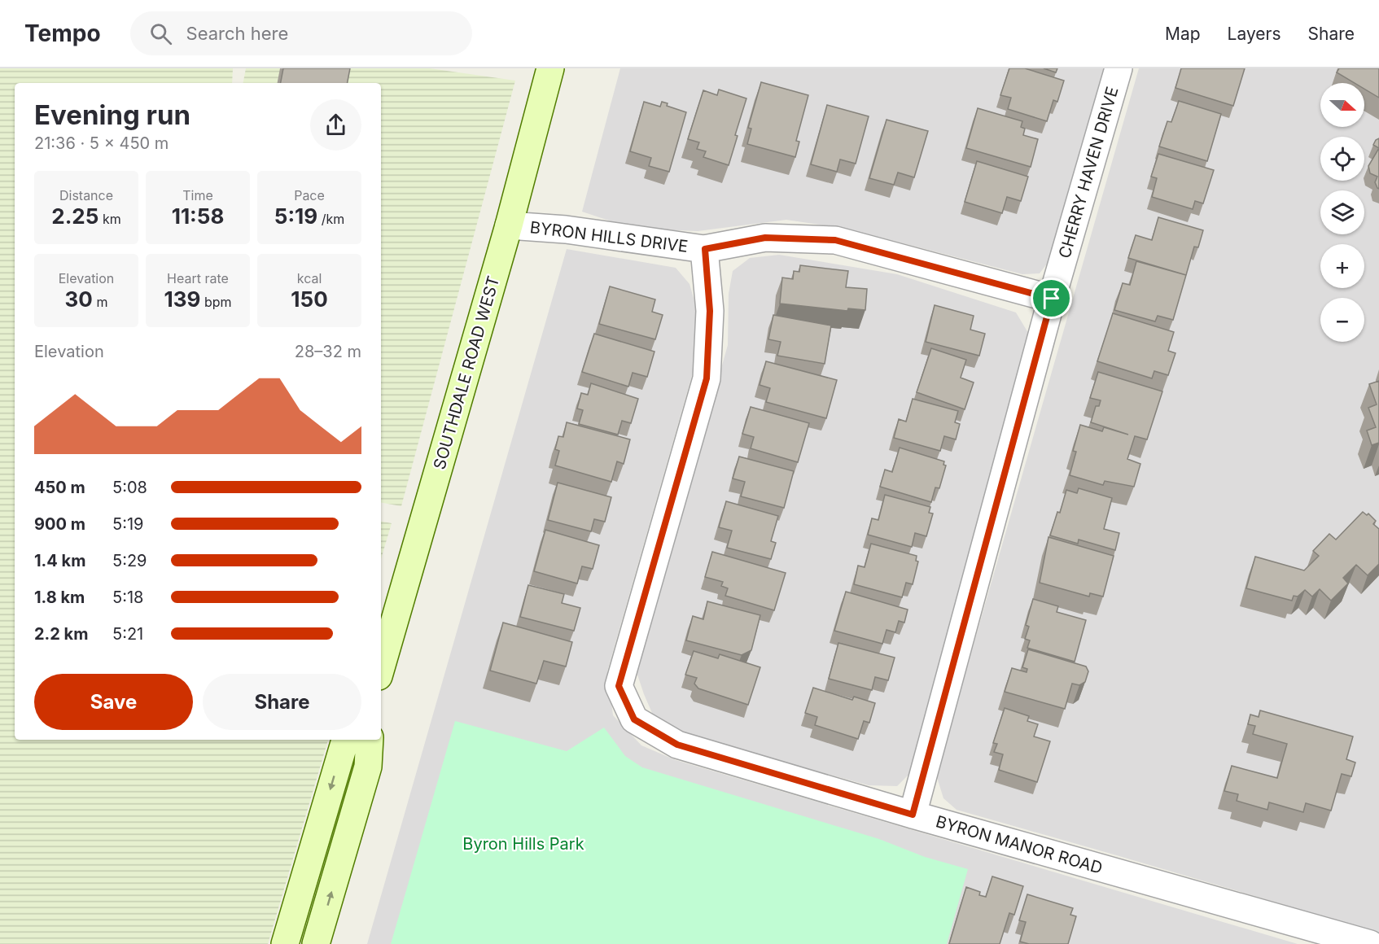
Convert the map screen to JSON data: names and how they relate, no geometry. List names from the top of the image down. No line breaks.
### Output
{"streets":{"main road":["SOUTHDALE ROAD WEST"],"street":["CHERRY HAVEN DRIVE","BYRON HILLS DRIVE","BYRON MANOR ROAD"]},"crossings":[["CHERRY HAVEN DRIVE","BYRON HILLS DRIVE"],["CHERRY HAVEN DRIVE","BYRON MANOR ROAD"],["BYRON HILLS DRIVE","SOUTHDALE ROAD WEST"],["BYRON HILLS DRIVE","BYRON MANOR ROAD"]],"parks":["Byron Hills Park"],"north":"right","page":{"header":"Tempo","search":"Search here","nav":["Map","Layers","Share"],"map_buttons":["+","−"],"heading":["Evening run","21:36 · 5 × 450 m"],"stats":[["Distance","2.25 km"],["Time","11:58"],["Pace","5:19 /km"],["Elevation","30 m"],["Heart rate","139 bpm"],["kcal","150"]],"chart":["Elevation","28–32 m"],"list":[{"name":"450 m","note":"5:08"},{"name":"900 m","note":"5:19"},{"name":"1.4 km","note":"5:29"},{"name":"1.8 km","note":"5:18"},{"name":"2.2 km","note":"5:21"}],"buttons":["Save","Share"]}}
